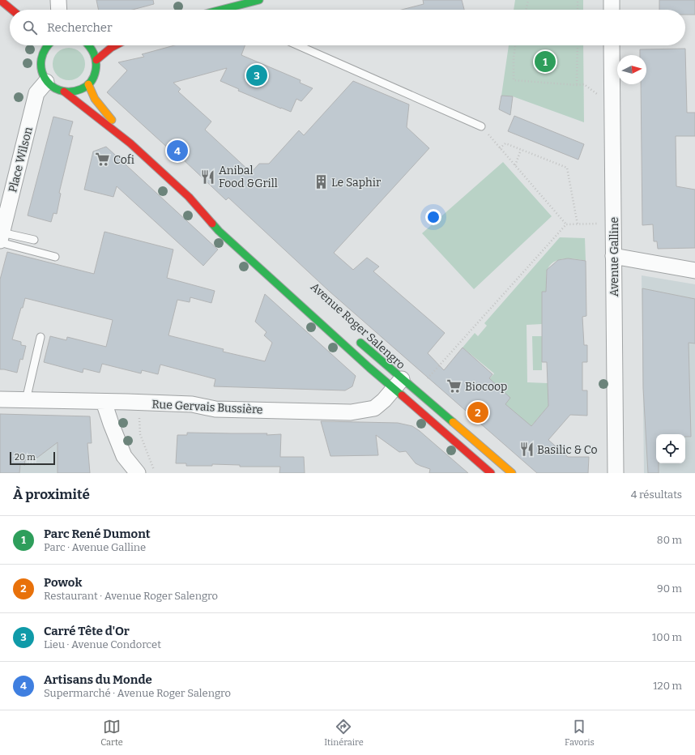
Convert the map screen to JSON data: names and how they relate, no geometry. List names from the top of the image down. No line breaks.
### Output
{"streets":{"main road":["Avenue Roger Salengro"],"street":["Place Wilson","Avenue Galline","Rue Gervais Bussière"]},"crossings":[["Place Wilson","Avenue Roger Salengro"],["Avenue Roger Salengro","Rue Gervais Bussière"]],"places":{"supermarket":["Cofi","Biocoop"],"restaurant":["Anibal Food &Grill","Basilic & Co"],"building":["Le Saphir"]},"scale_bar":"20 m","north":"right","page":{"search":"Rechercher","pins":["1","3","4","2"],"scale":"20 m","heading":["À proximité","4 résultats"],"list":[{"mark":"1","name":"Parc René Dumont","note":"Parc · Avenue Galline","value":"80 m"},{"mark":"2","name":"Powok","note":"Restaurant · Avenue Roger Salengro","value":"90 m"},{"mark":"3","name":"Carré Tête d'Or","note":"Lieu · Avenue Condorcet","value":"100 m"},{"mark":"4","name":"Artisans du Monde","note":"Supermarché · Avenue Roger Salengro","value":"120 m"}],"nav":["Carte","Itinéraire","Favoris"]}}
